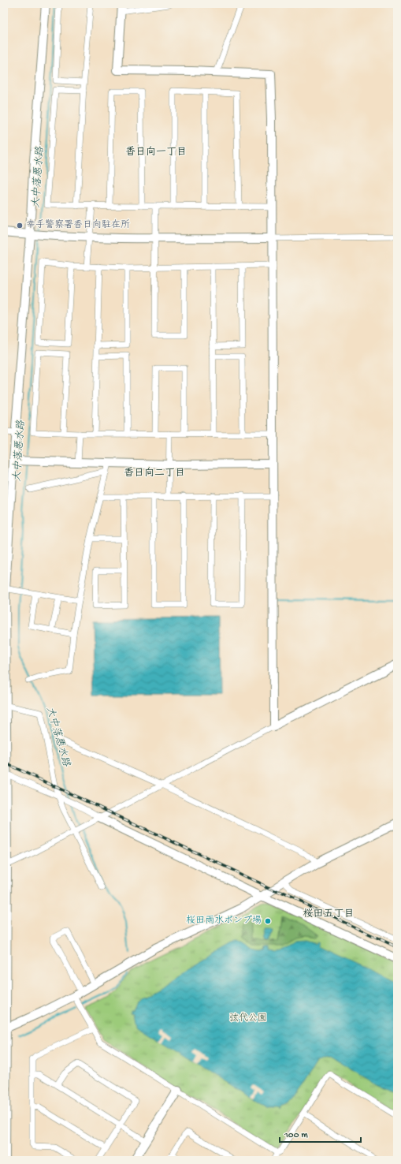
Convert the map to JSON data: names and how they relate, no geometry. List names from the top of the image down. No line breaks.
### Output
{"districts":["香日向一丁目","香日向二丁目","桜田五丁目"],"water":["大中落悪水路"],"parks":["弦代公園"],"places":["幸手警察署香日向駐在所","桜田雨水ポンプ場"],"scale_bar":"100 m"}
